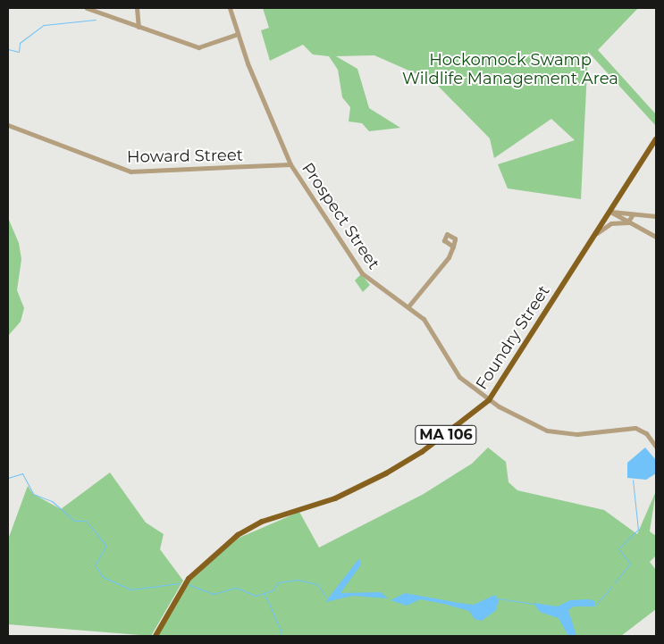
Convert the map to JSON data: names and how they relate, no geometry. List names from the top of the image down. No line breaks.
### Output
{"streets":{"main road":["Foundry Street","MA 106"],"street":["Howard Street","Prospect Street"]},"crossings":[["Howard Street","Prospect Street"],["Prospect Street","Foundry Street"]],"parks":["Hockomock Swamp Wildlife Management Area"]}
